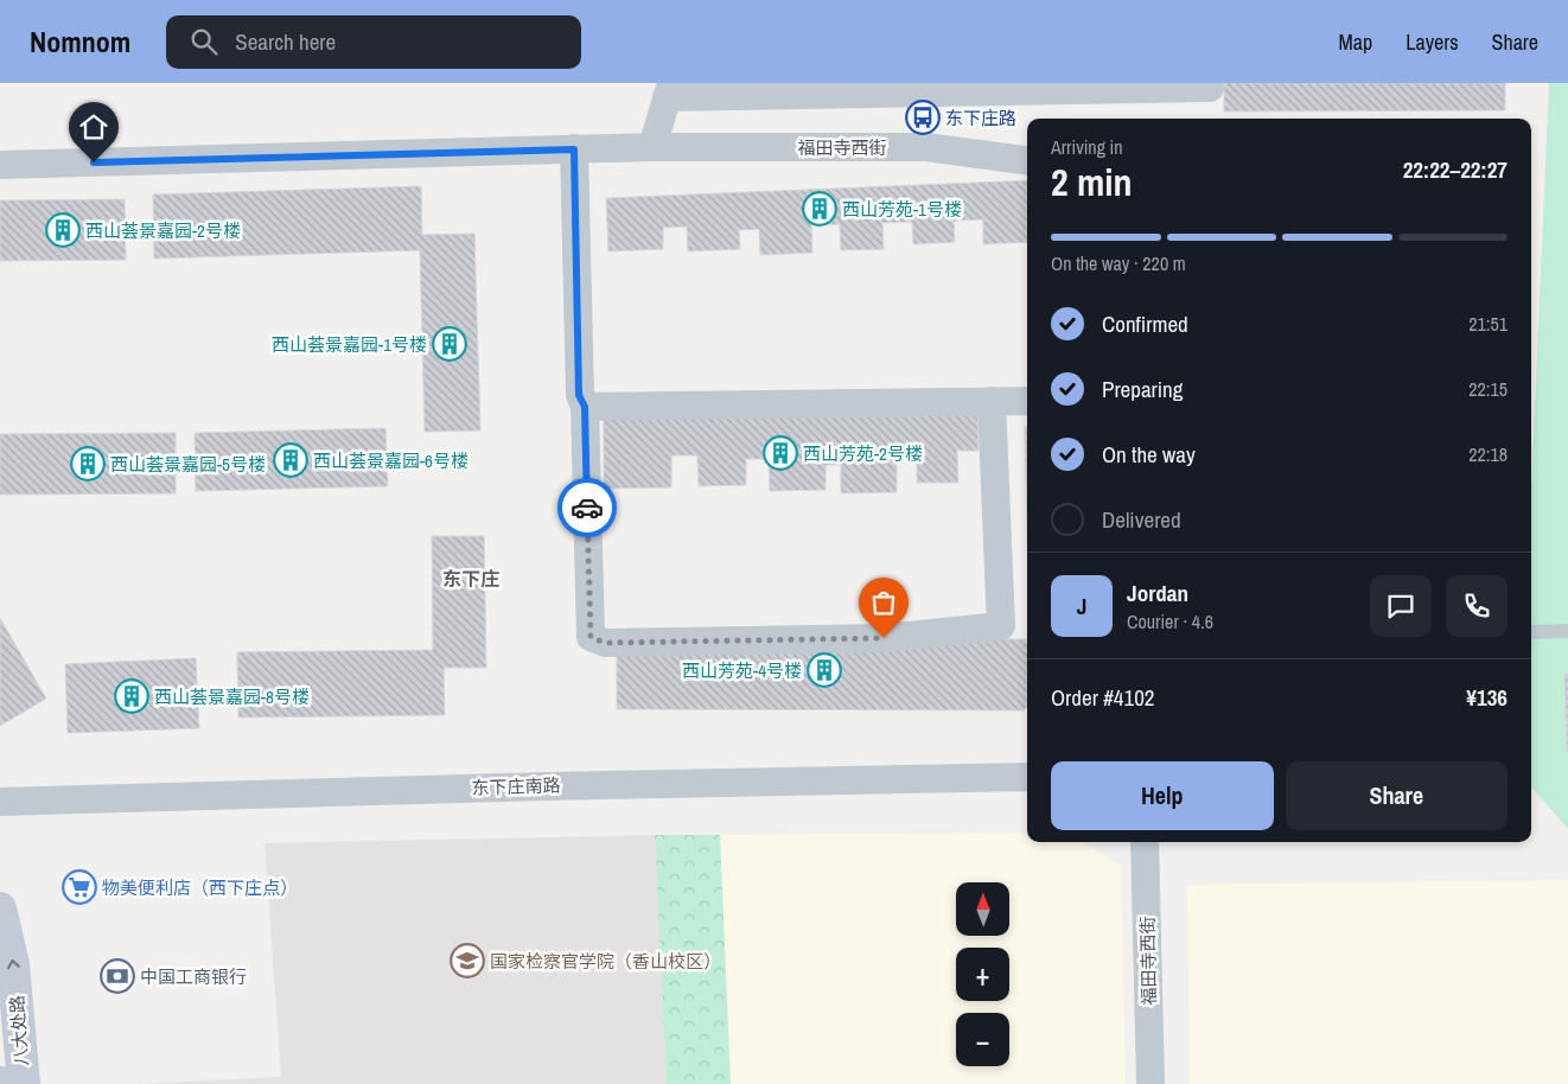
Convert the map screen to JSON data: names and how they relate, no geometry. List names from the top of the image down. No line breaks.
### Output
{"streets":{"street":["福田寺西街","东下庄南路","八大处路"]},"one_way":["八大处路"],"districts":["东下庄"],"places":{"bus stop":["东下庄路"],"building":["西山芳苑-1号楼","西山荟景嘉园-2号楼","西山荟景嘉园-1号楼","西山芳苑-2号楼","西山荟景嘉园-6号楼","西山荟景嘉园-5号楼","西山芳苑-4号楼","西山荟景嘉园-8号楼"],"supermarket":["物美便利店（西下庄点）"],"school or university":["国家检察官学院（香山校区）"],"bank":["中国工商银行"]},"north":"top","page":{"header":"Nomnom","search":"Search here","nav":["Map","Layers","Share"],"heading":["2 min","Arriving in","22:22–22:27"],"panel":["Jordan","Courier · 4.6","Order #4102","¥136"],"bar":"On the way · 220 m","list":[["Confirmed","21:51"],["Preparing","22:15"],["On the way","22:18"],"Delivered"],"round":"J","buttons":["Help","Share"],"map_buttons":["+","−"]}}
